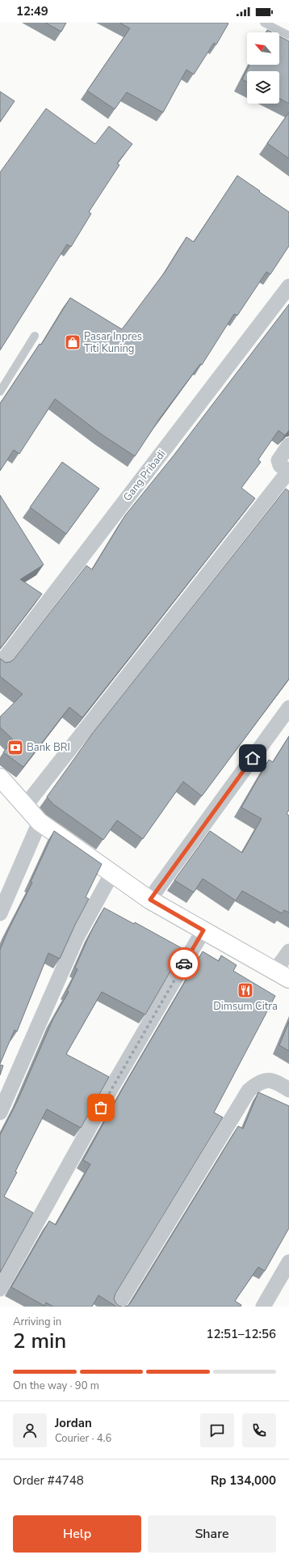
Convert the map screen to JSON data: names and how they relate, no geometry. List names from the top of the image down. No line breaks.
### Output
{"streets":{"street":["Gang Pribadi"]},"places":{"shop":["Pasar Inpres Titi Kuning"],"bank":["Bank BRI"],"restaurant":["Dimsum Citra"]},"north":"top left","page":{"status":"12:49","heading":["2 min","Arriving in","12:51–12:56"],"panel":["Jordan","Courier · 4.6","Order #4748","Rp 134,000"],"bar":"On the way · 90 m","buttons":["Help","Share"]}}
